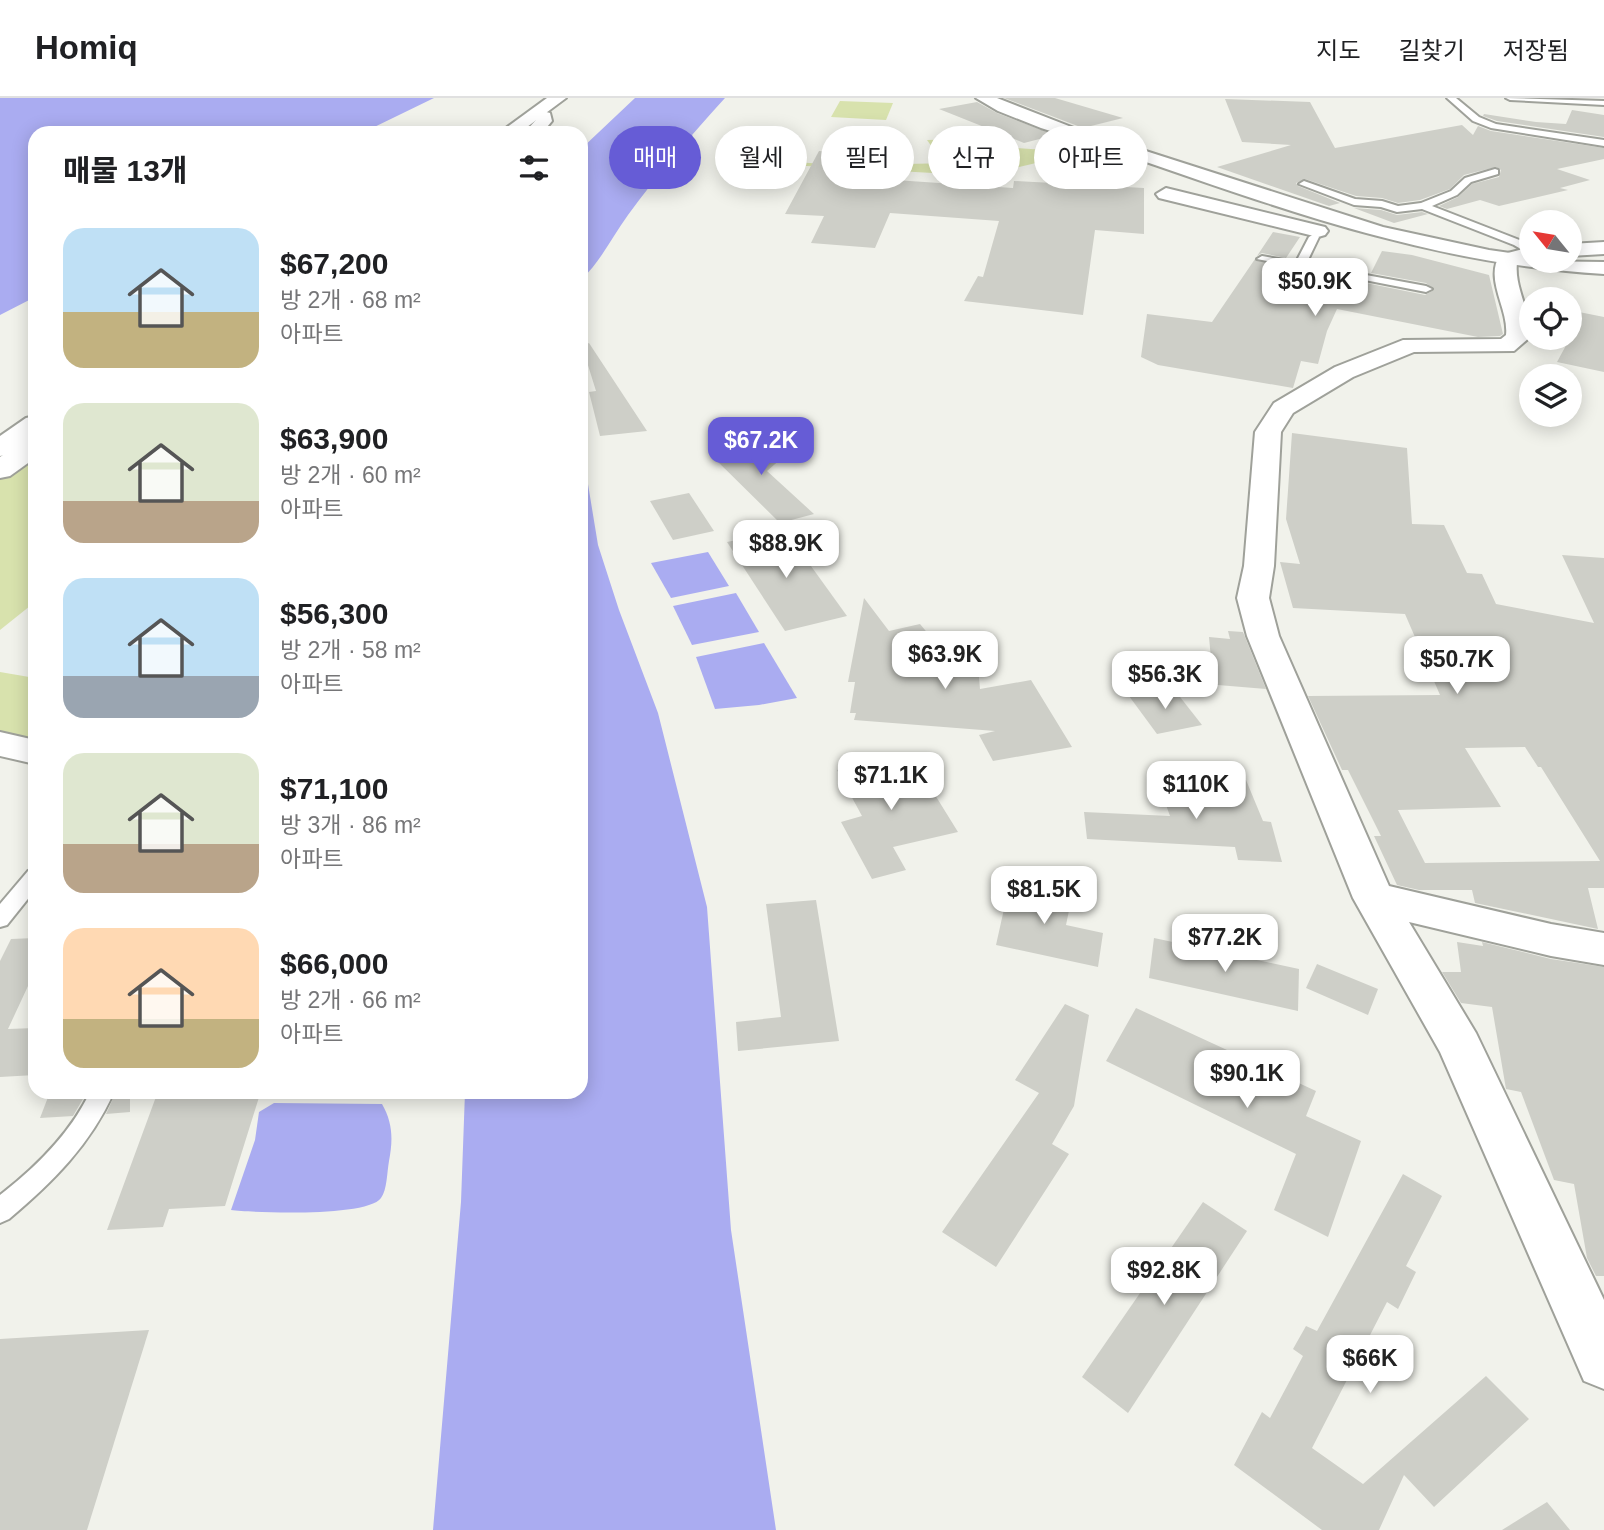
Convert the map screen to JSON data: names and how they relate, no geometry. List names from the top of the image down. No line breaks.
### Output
{"north":"top left","page":{"header":"Homiq","nav":["지도","길찾기","저장됨"],"chip":["매매","월세","필터","신규","아파트"],"heading":"매물 13개","list":[{"name":"$67,200","note":"방 2개 · 68 m² · 아파트"},{"name":"$63,900","note":"방 2개 · 60 m² · 아파트"},{"name":"$56,300","note":"방 2개 · 58 m² · 아파트"},{"name":"$71,100","note":"방 3개 · 86 m² · 아파트"},{"name":"$66,000","note":"방 2개 · 66 m² · 아파트"}],"price":["$50.9K","$67.2K","$88.9K","$63.9K","$50.7K","$56.3K","$71.1K","$110K","$81.5K","$77.2K","$90.1K","$92.8K","$66K"]}}
